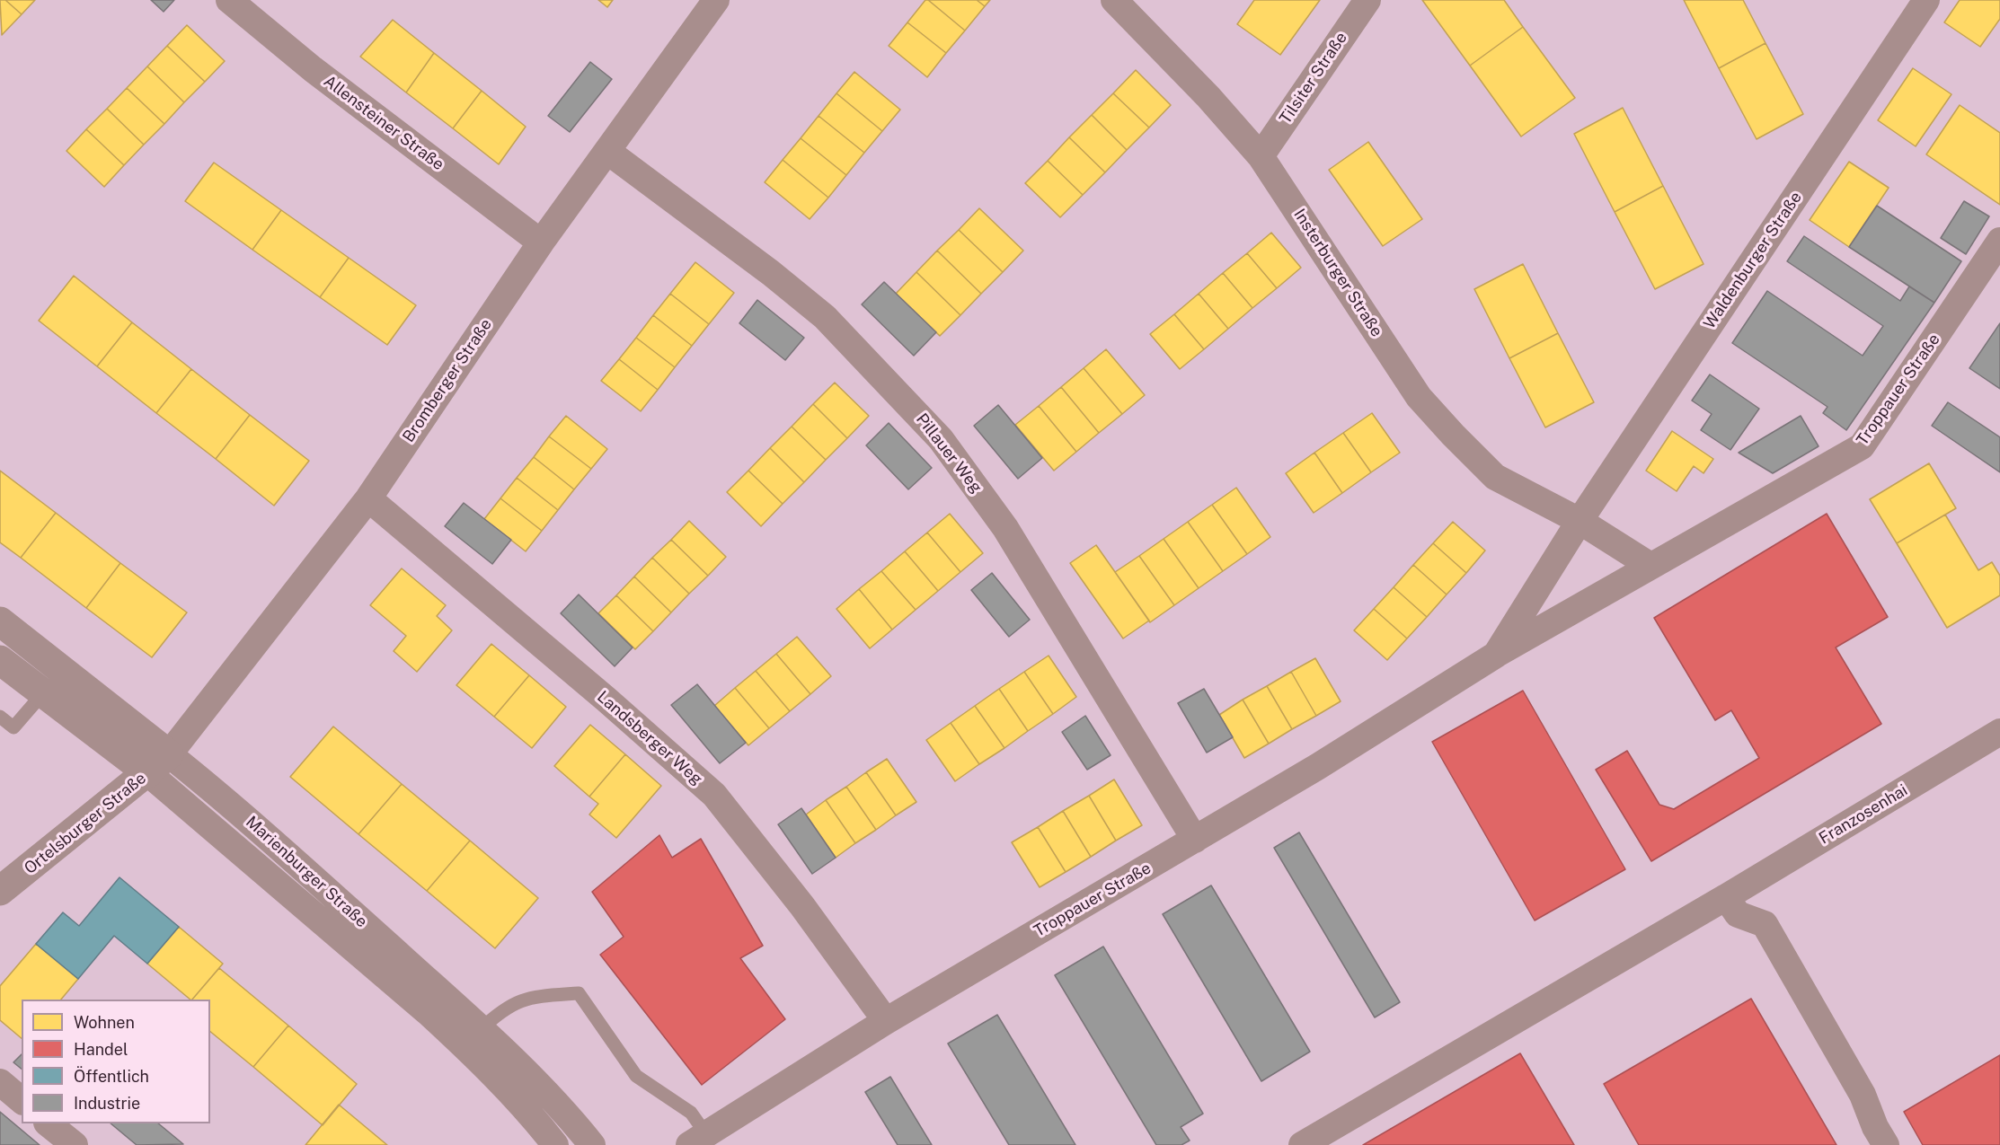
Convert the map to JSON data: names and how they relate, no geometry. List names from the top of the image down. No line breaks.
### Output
{"streets":{"street":["Tilsiter Straße","Allensteiner Straße","Waldenburger Straße","Insterburger Straße","Bromberger Straße","Troppauer Straße","Pillauer Weg","Landsberger Weg","Franzosenhai","Ortelsburger Straße","Marienburger Straße"]},"crossings":[["Tilsiter Straße","Insterburger Straße"],["Allensteiner Straße","Bromberger Straße"],["Waldenburger Straße","Insterburger Straße"],["Waldenburger Straße","Troppauer Straße"],["Insterburger Straße","Troppauer Straße"],["Bromberger Straße","Pillauer Weg"],["Bromberger Straße","Landsberger Weg"],["Bromberger Straße","Ortelsburger Straße"],["Bromberger Straße","Marienburger Straße"],["Troppauer Straße","Pillauer Weg"],["Troppauer Straße","Landsberger Weg"],["Ortelsburger Straße","Marienburger Straße"]],"legend":["Wohnen","Handel","Öffentlich","Industrie"]}
